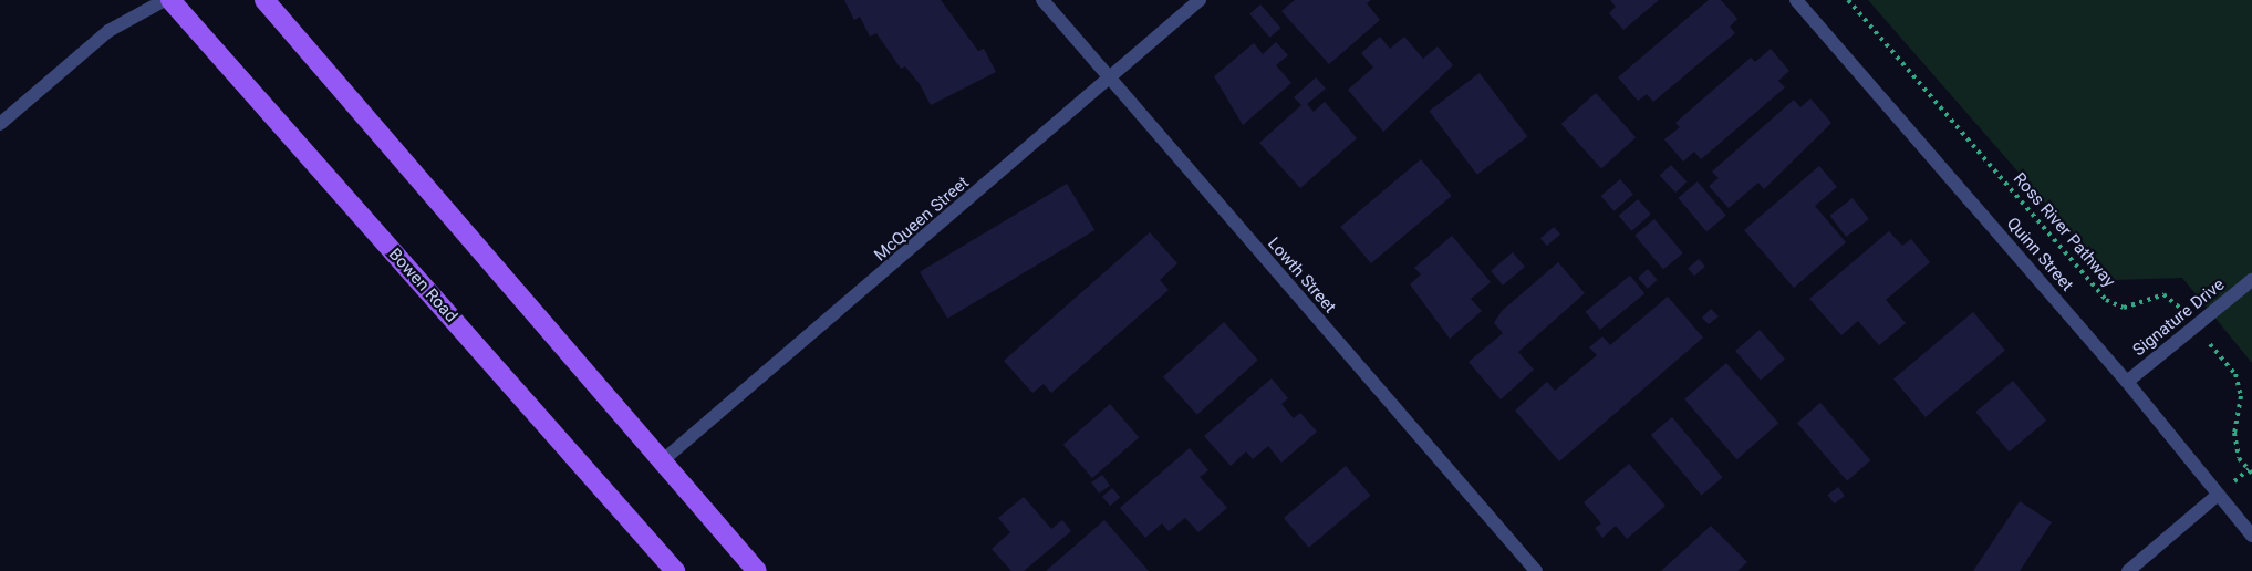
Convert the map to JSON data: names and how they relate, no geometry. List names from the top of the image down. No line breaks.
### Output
{"streets":{"main road":["Bowen Road"],"street":["McQueen Street","Quinn Street","Lowth Street","Signature Drive"],"path":["Ross River Pathway"]},"crossings":[["McQueen Street","Lowth Street"],["Ross River Pathway","Signature Drive"],["Quinn Street","Signature Drive"]]}
